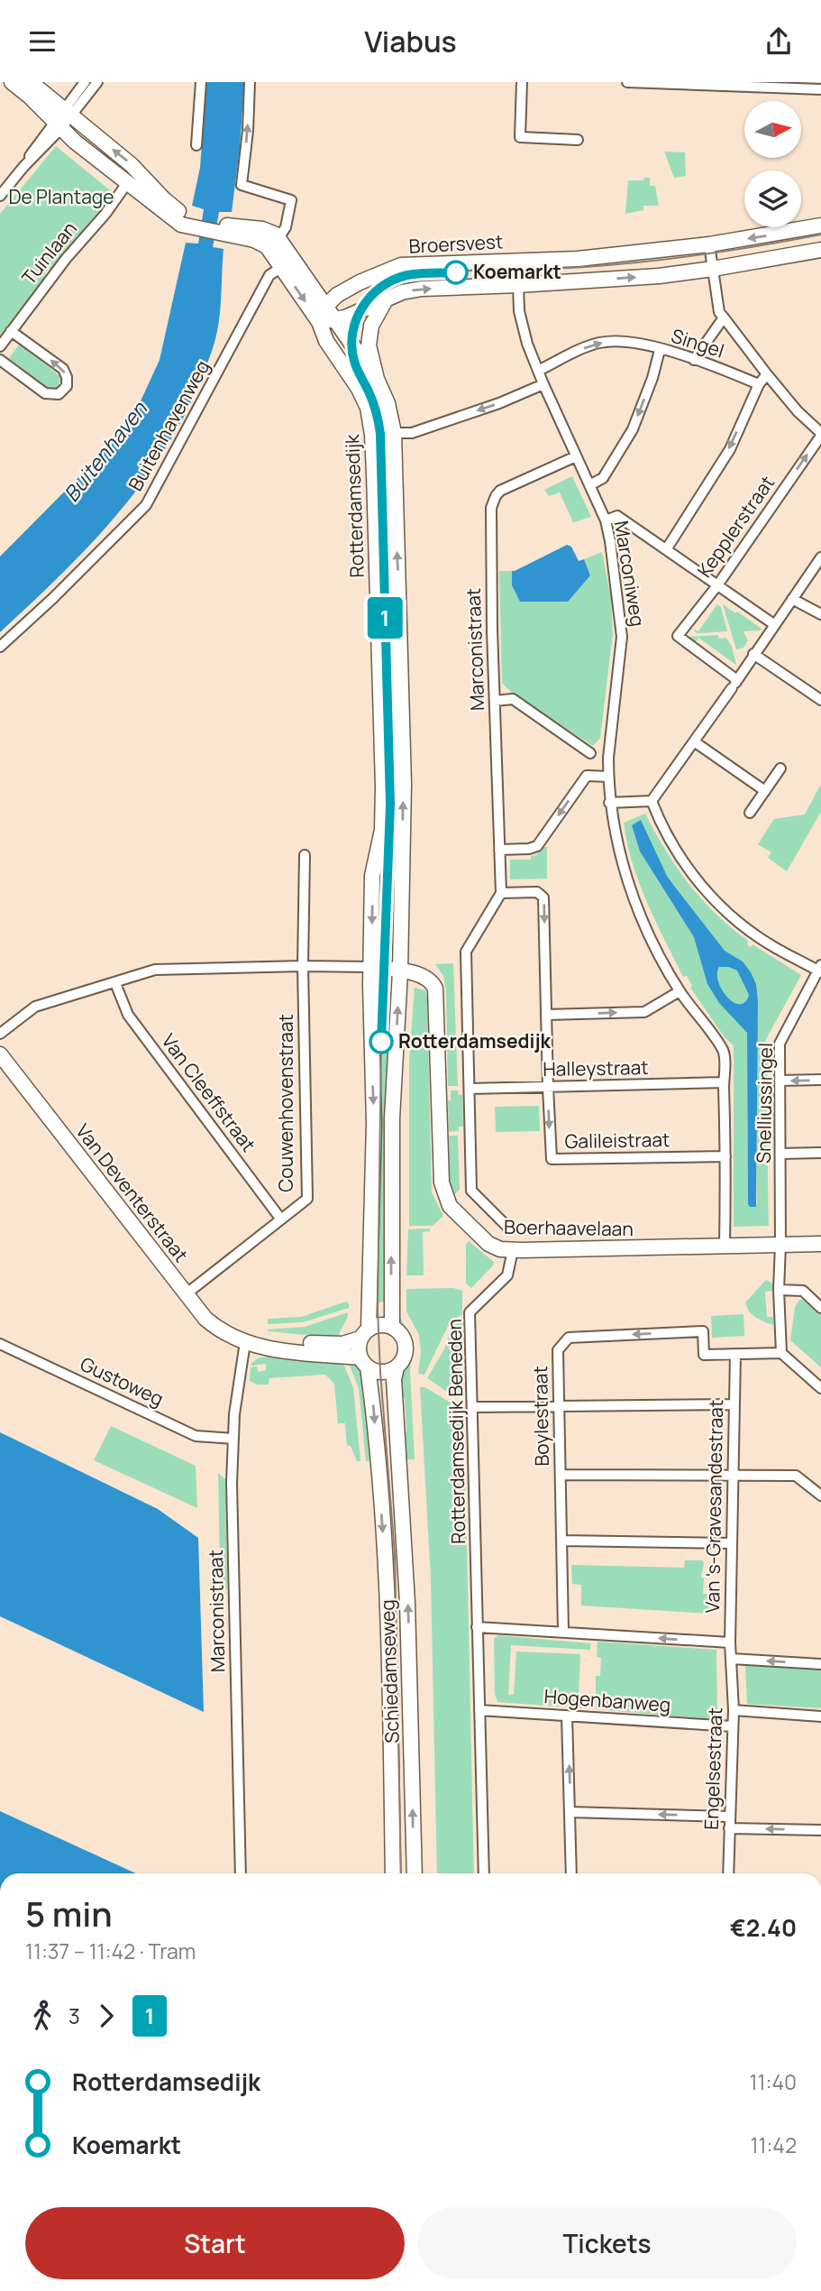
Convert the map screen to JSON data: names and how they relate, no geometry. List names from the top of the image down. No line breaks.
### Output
{"streets":{"main road":["Broersvest","Rotterdamsedijk","Van Deventerstraat","Boerhaavelaan","Schiedamseweg"],"street":["Tuinlaan","Singel","Buitenhavenweg","Kepplerstraat","Marconiweg","Marconistraat","Halleystraat","Van Cleeffstraat","Couwenhovenstraat","Snelliussingel","Galileistraat","Gustoweg","Boylestraat","Rotterdamsedijk Beneden","Van 's-Gravesandestraat","Hogenbanweg","Engelsestraat"]},"crossings":[["Singel","Marconiweg"],["Rotterdamsedijk","Van Deventerstraat"],["Rotterdamsedijk","Schiedamseweg"],["Marconiweg","Marconistraat"],["Marconiweg","Halleystraat"],["Marconiweg","Galileistraat"],["Marconiweg","Boerhaavelaan"],["Marconistraat","Galileistraat"],["Marconistraat","Van Deventerstraat"],["Marconistraat","Gustoweg"],["Halleystraat","Galileistraat"],["Van Cleeffstraat","Couwenhovenstraat"],["Couwenhovenstraat","Van Deventerstraat"],["Snelliussingel","Boerhaavelaan"],["Van Deventerstraat","Schiedamseweg"],["Boerhaavelaan","Rotterdamsedijk Beneden"],["Boylestraat","Van 's-Gravesandestraat"],["Rotterdamsedijk Beneden","Hogenbanweg"],["Van 's-Gravesandestraat","Engelsestraat"],["Hogenbanweg","Engelsestraat"]],"one_way":["Singel"],"water":["Buitenhaven"],"parks":["De Plantage"],"places":["Koemarkt","Rotterdamsedijk"],"lines":["tram line 1"],"north":"right","page":{"header":"Viabus","on_map":"1","heading":["5 min","11:37 – 11:42 · Tram","€2.40"],"legs":["3","1"],"list":[{"name":"Rotterdamsedijk","value":"11:40"},{"name":"Koemarkt","value":"11:42"}],"buttons":["Start","Tickets"]}}
